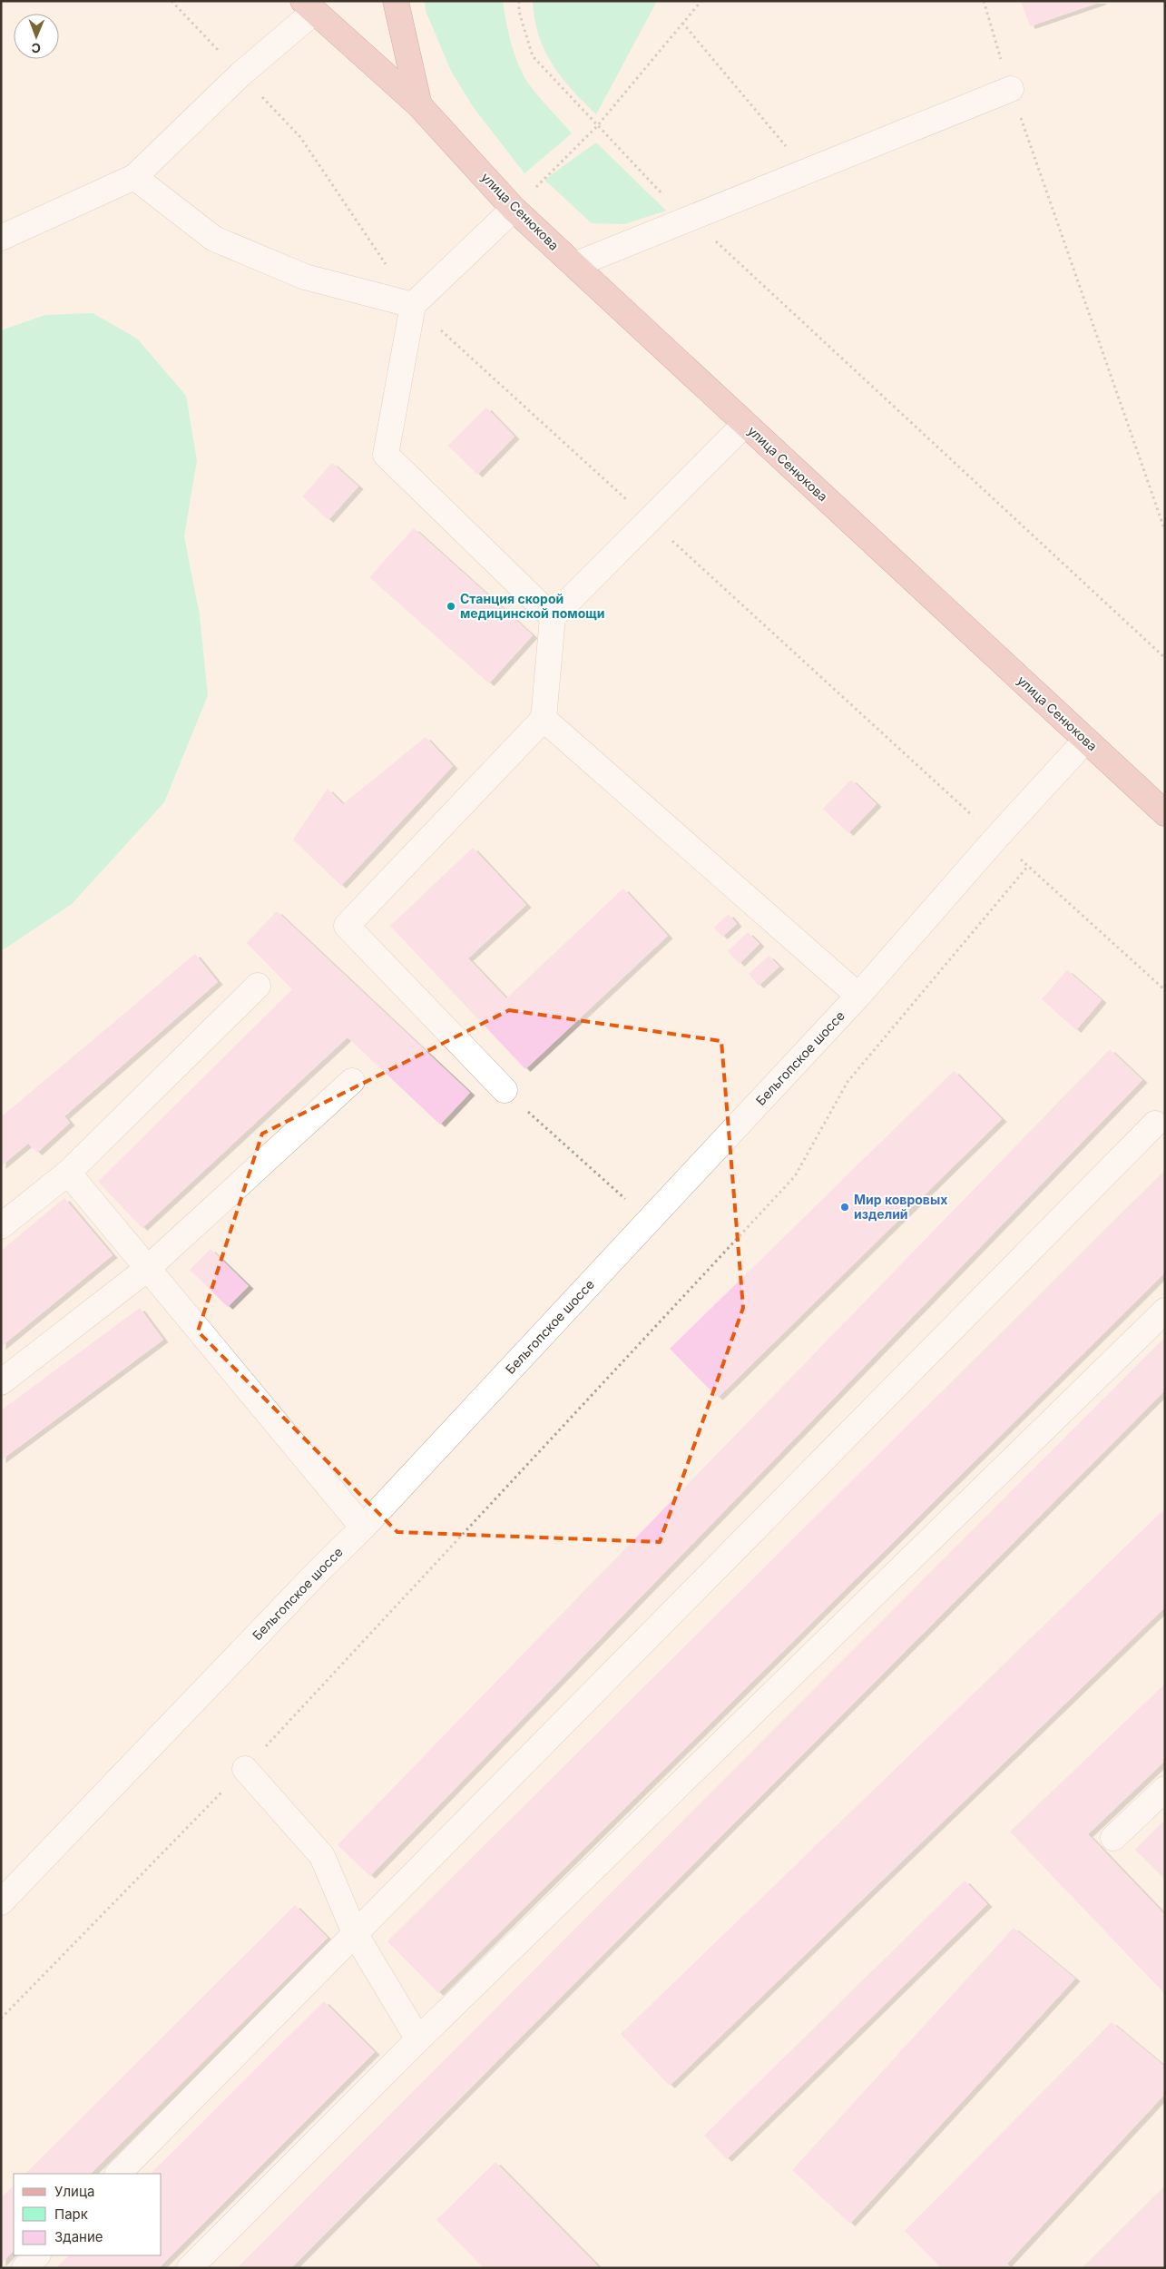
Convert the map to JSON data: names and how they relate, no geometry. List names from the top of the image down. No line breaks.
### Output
{"streets":{"main road":["улица Сенюкова"],"street":["Бельгопское шоссе"]},"crossings":[["улица Сенюкова","Бельгопское шоссе"]],"places":["Станция скорой медицинской помощи","Мир ковровых изделий"],"legend":["Улица","Парк","Здание"],"north":"bottom"}
